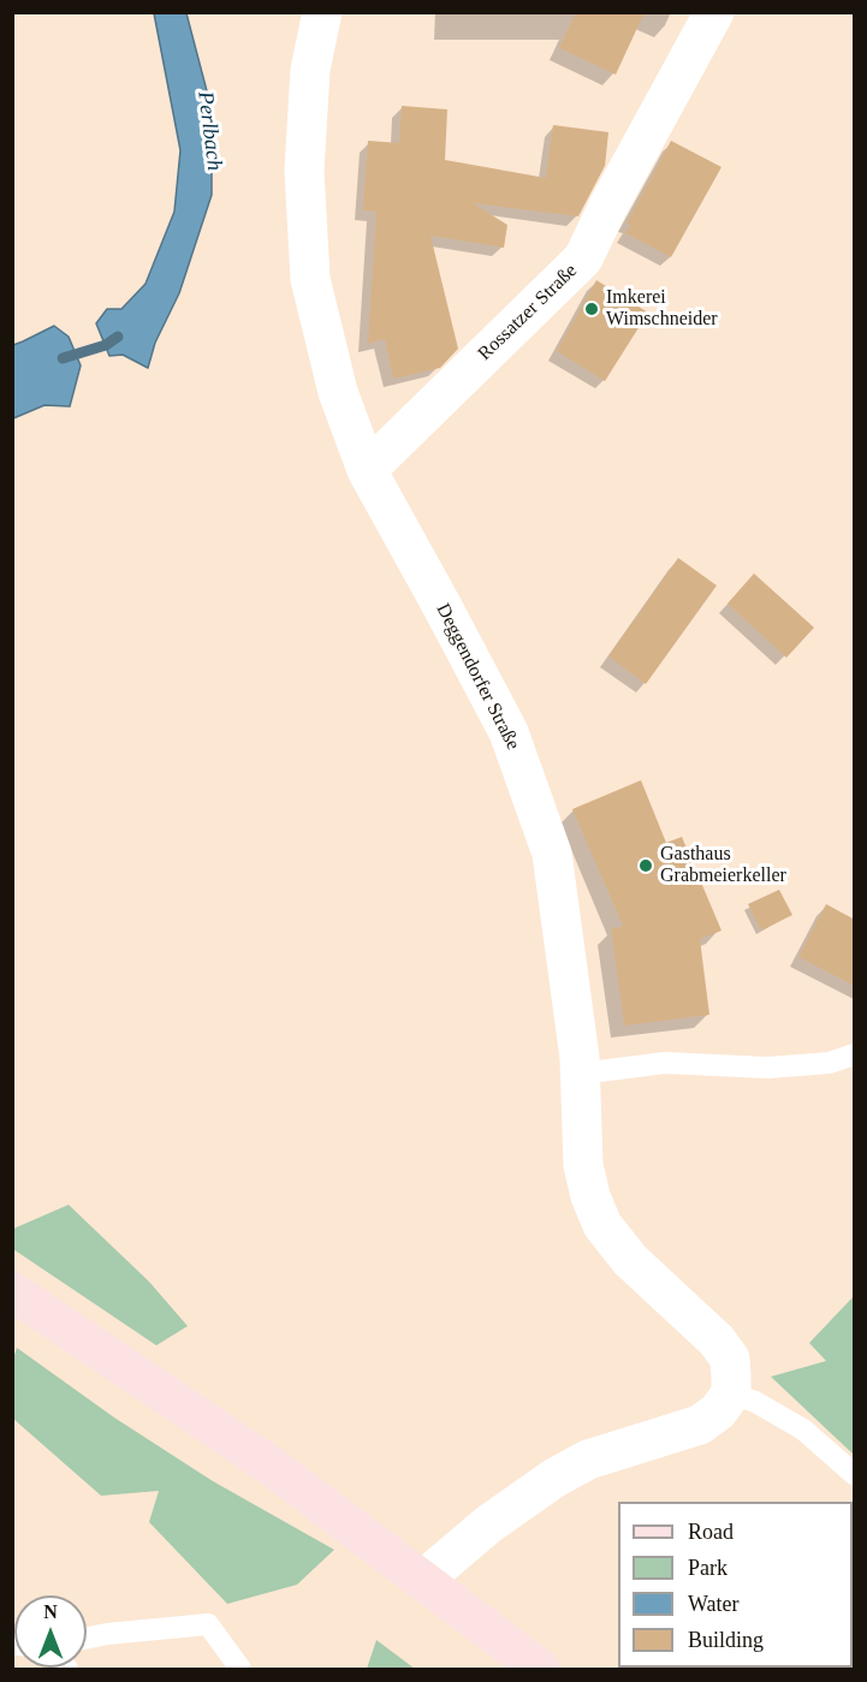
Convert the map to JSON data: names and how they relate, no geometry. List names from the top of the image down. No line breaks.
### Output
{"streets":{"street":["Rossatzer Straße","Deggendorfer Straße"]},"crossings":[["Rossatzer Straße","Deggendorfer Straße"]],"water":["Perlbach"],"places":["Imkerei Wimschneider","Gasthaus Grabmeierkeller"],"legend":["Road","Park","Water","Building"],"north":"top"}
